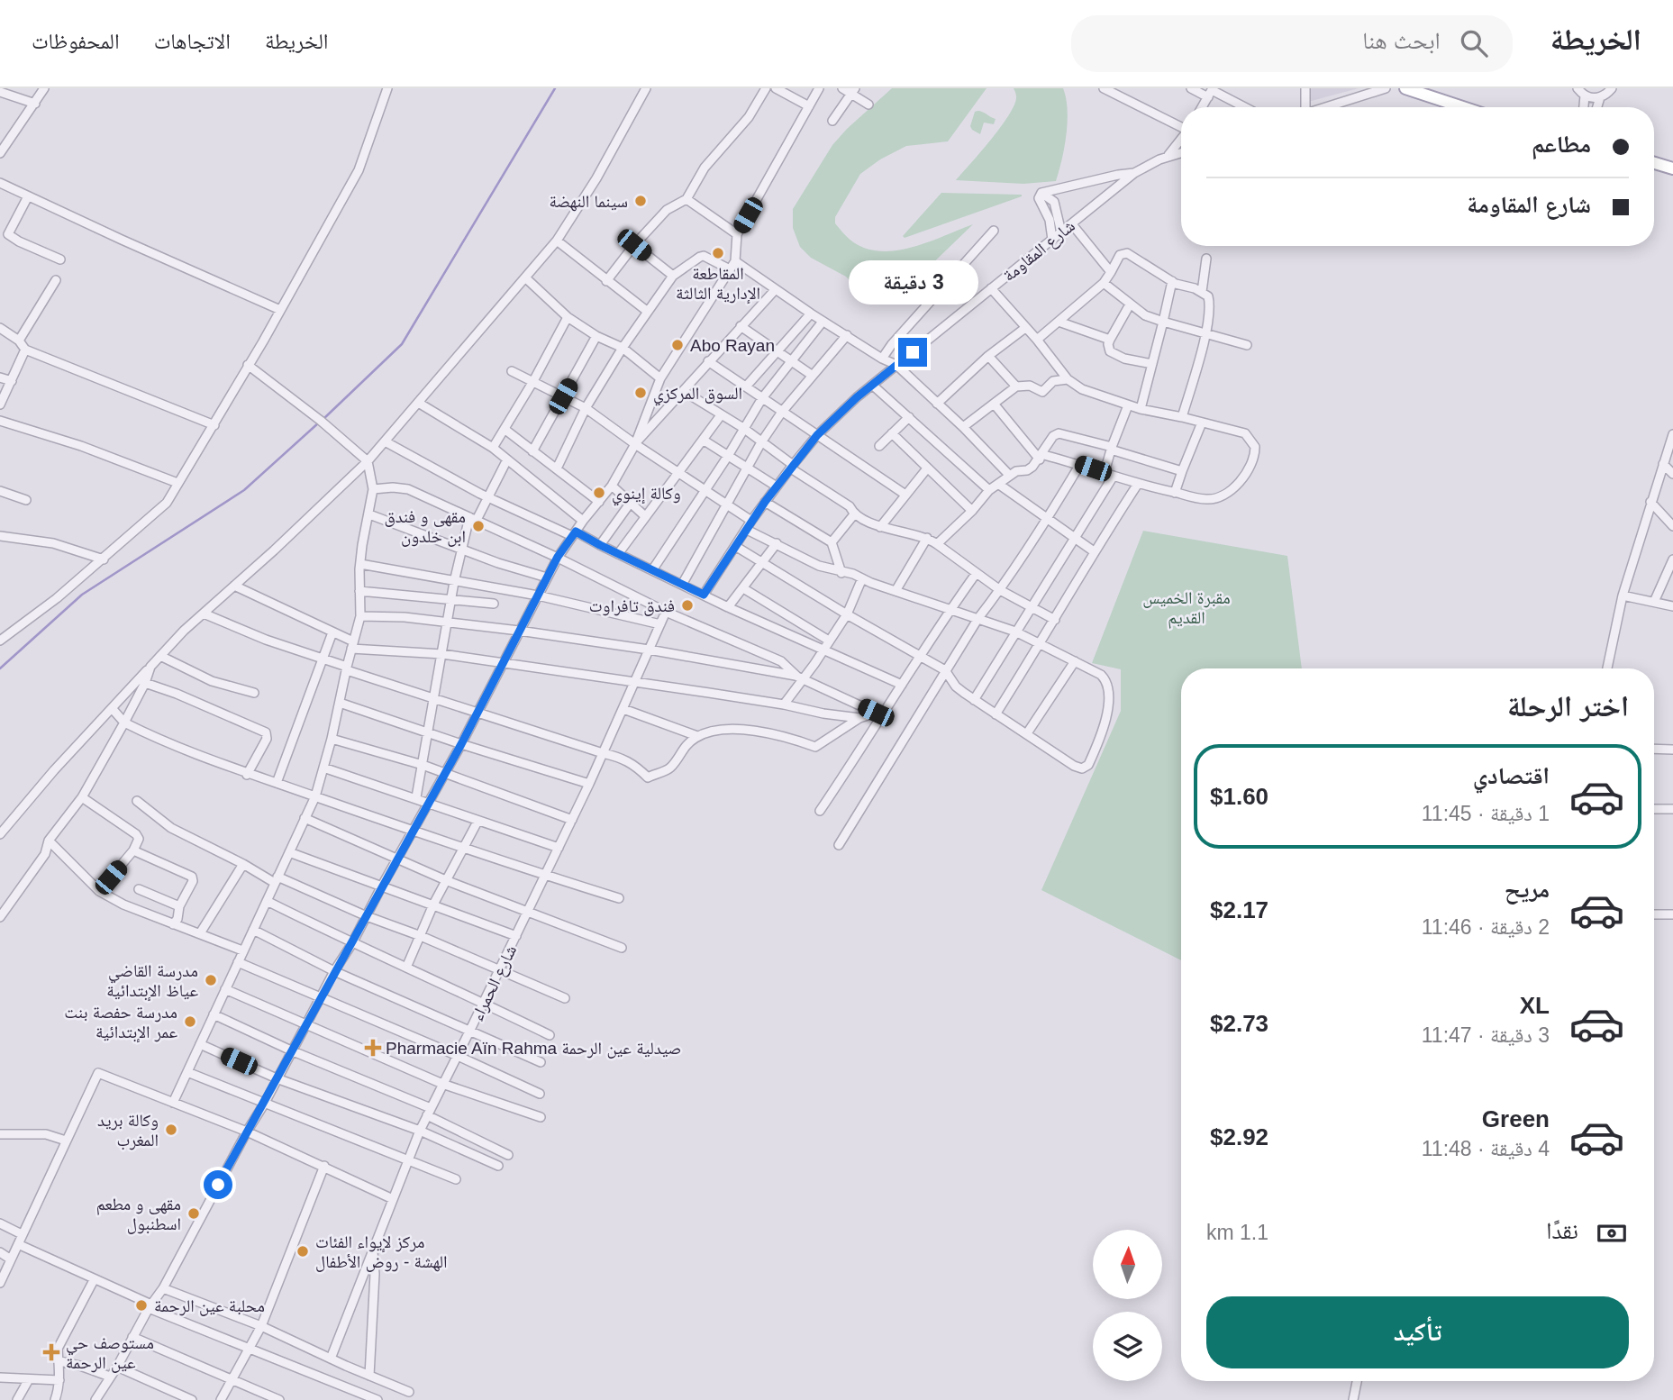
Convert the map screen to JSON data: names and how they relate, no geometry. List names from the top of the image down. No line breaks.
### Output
{"streets":{"street":["شارع المقاومة","شارع الحمراء"]},"parks":["مقبرة الخميس القديم"],"places":{"other":["سينما النهضة","المقاطعة الإدارية الثالثة","Abo Rayan","السوق المركزي","وكالة إينوي","مقهى و فندق ابن خلدون","فندق تافراوت","مدرسة القاضي عياظ الإبتدائية","مدرسة حفصة بنت عمر الإبتدائية","وكالة بريد المغرب","مقهى و مطعم اسطنبول","مركز لإيواء الفئات الهشة - روض الأطفال","محلبة عين الرحمة"],"health":["Pharmacie Aïn Rahma صيدلية عين الرحمة","مستوصف حي عين الرحمة"]},"north":"top","page":{"header":"الخريطة","search":"ابحث هنا","nav":["الخريطة","الاتجاهات","المحفوظات"],"banner":["مطاعم","شارع المقاومة"],"bubble":"3 دقيقة","heading":"اختر الرحلة","list":[{"name":"اقتصادي","note":"1 دقيقة · 11:45","value":"$1.60"},{"name":"مريح","note":"2 دقيقة · 11:46","value":"$2.17"},{"name":"XL","note":"3 دقيقة · 11:47","value":"$2.73"},{"name":"Green","note":"4 دقيقة · 11:48","value":"$2.92"}],"pay":["نقدًا","1.1 km"],"buttons":"تأكيد"}}
